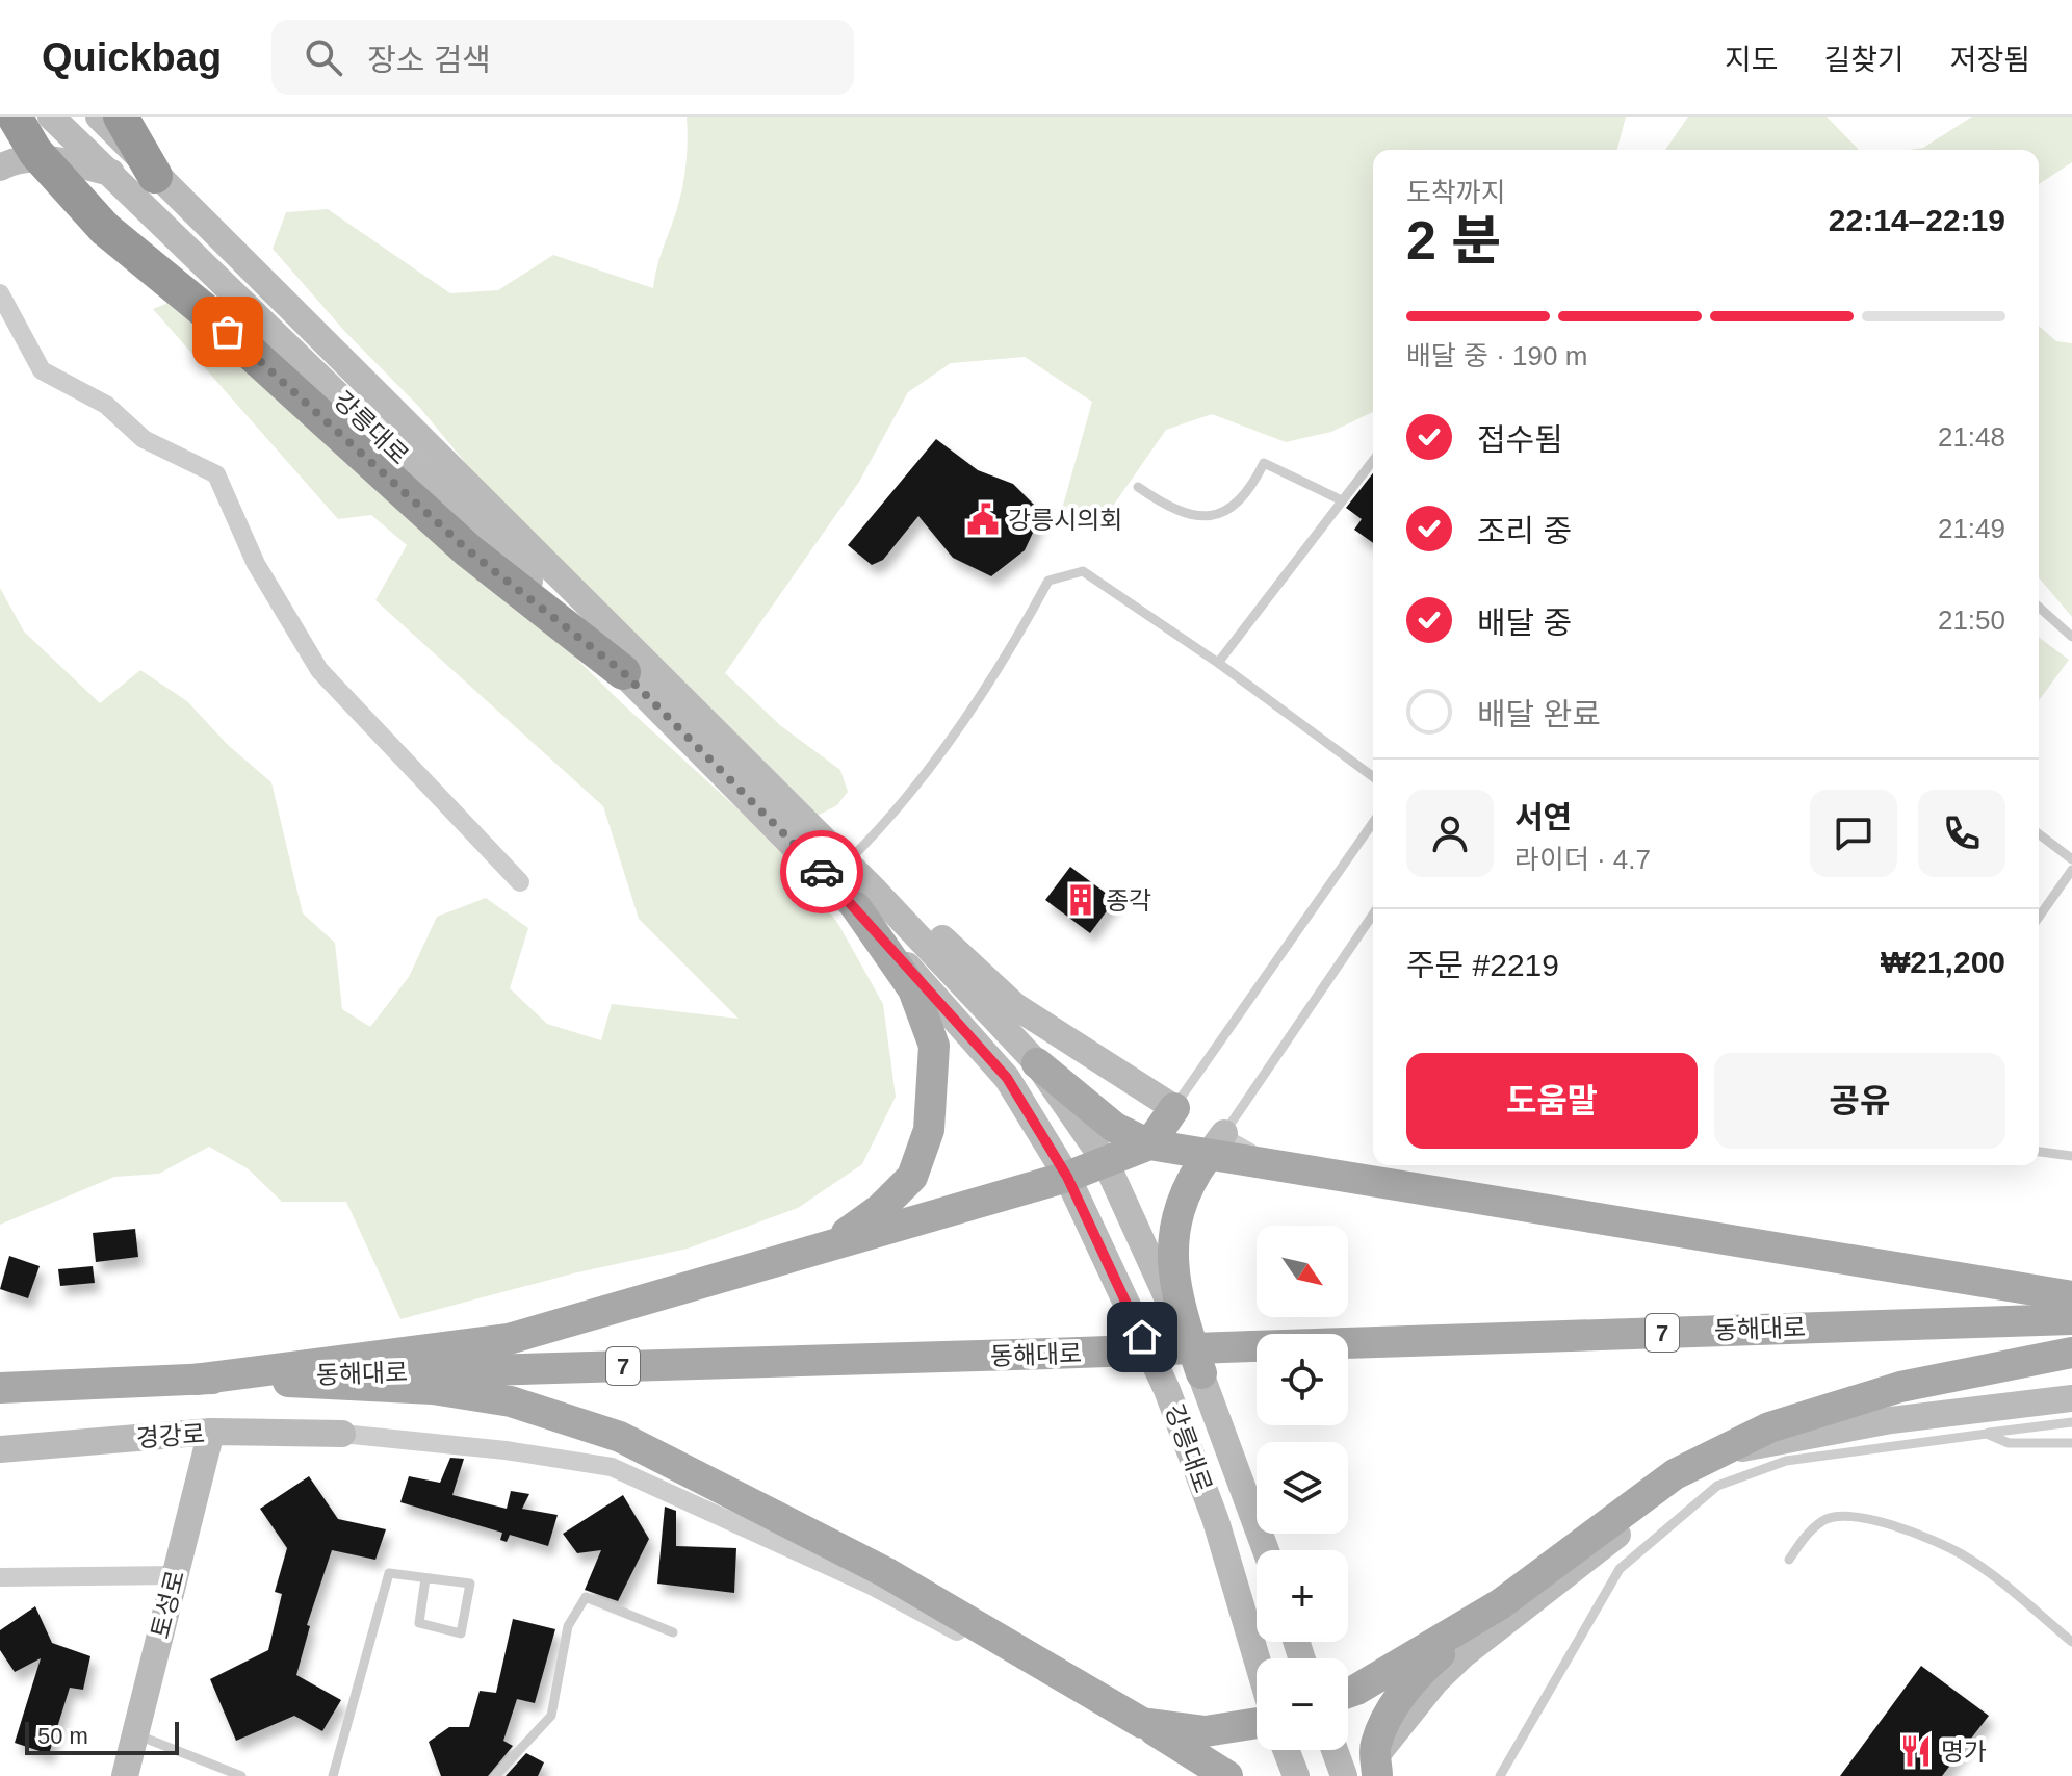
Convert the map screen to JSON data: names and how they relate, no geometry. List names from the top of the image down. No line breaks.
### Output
{"streets":{"main road":["동해대로","7"],"street":["강릉대로","경강로","토성로"]},"crossings":[["경강로","토성로"]],"places":{"public building":["강릉시의회"],"building":["종각"],"restaurant":["명가"]},"scale_bar":"50 m","north":"bottom right","page":{"header":"Quickbag","search":"장소 검색","nav":["지도","길찾기","저장됨"],"heading":["2 분","도착까지","22:14–22:19"],"panel":["서연","라이더 · 4.7","주문 #2219","₩21,200"],"bar":"배달 중 · 190 m","list":[["접수됨","21:48"],["조리 중","21:49"],["배달 중","21:50"],"배달 완료"],"buttons":["도움말","공유"],"map_buttons":["+","−"],"scale":"50 m"}}
